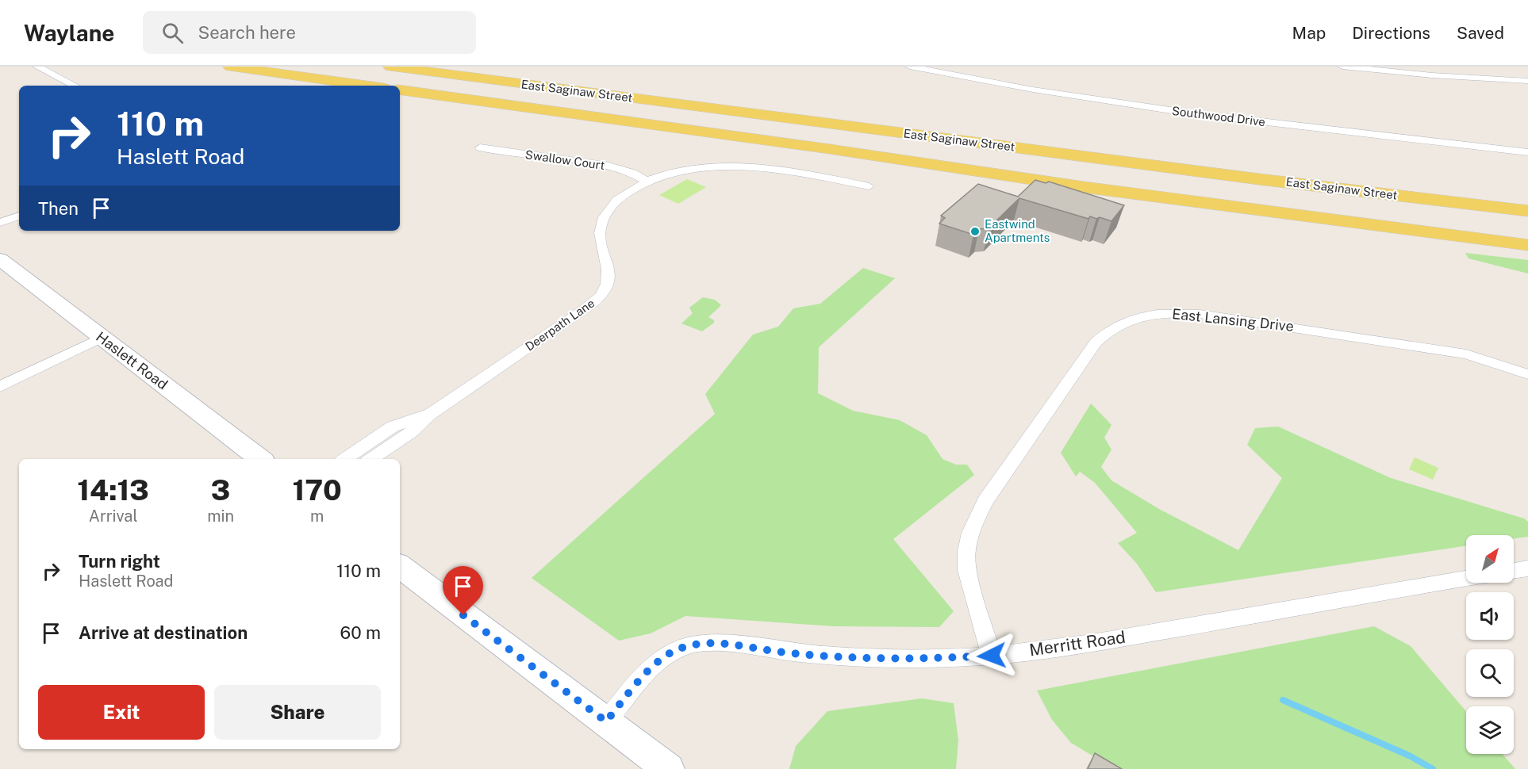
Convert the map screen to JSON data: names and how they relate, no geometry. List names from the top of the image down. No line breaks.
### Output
{"streets":{"main road":["East Saginaw Street","Haslett Road"],"street":["Southwood Drive","Swallow Court","East Lansing Drive","Deerpath Lane","Merritt Road"]},"crossings":[["Swallow Court","Deerpath Lane"],["East Lansing Drive","Merritt Road"]],"places":["Eastwind Apartments"],"north":"top right","page":{"header":"Waylane","search":"Search here","nav":["Map","Directions","Saved"],"turn":["110 m","Haslett Road"],"then":"Then","eta":["14:13","Arrival","3","min","170","m"],"list":[{"name":"Turn right","note":"Haslett Road","value":"110 m"},{"name":"Arrive at destination","value":"60 m"}],"buttons":["Exit","Share"]}}
